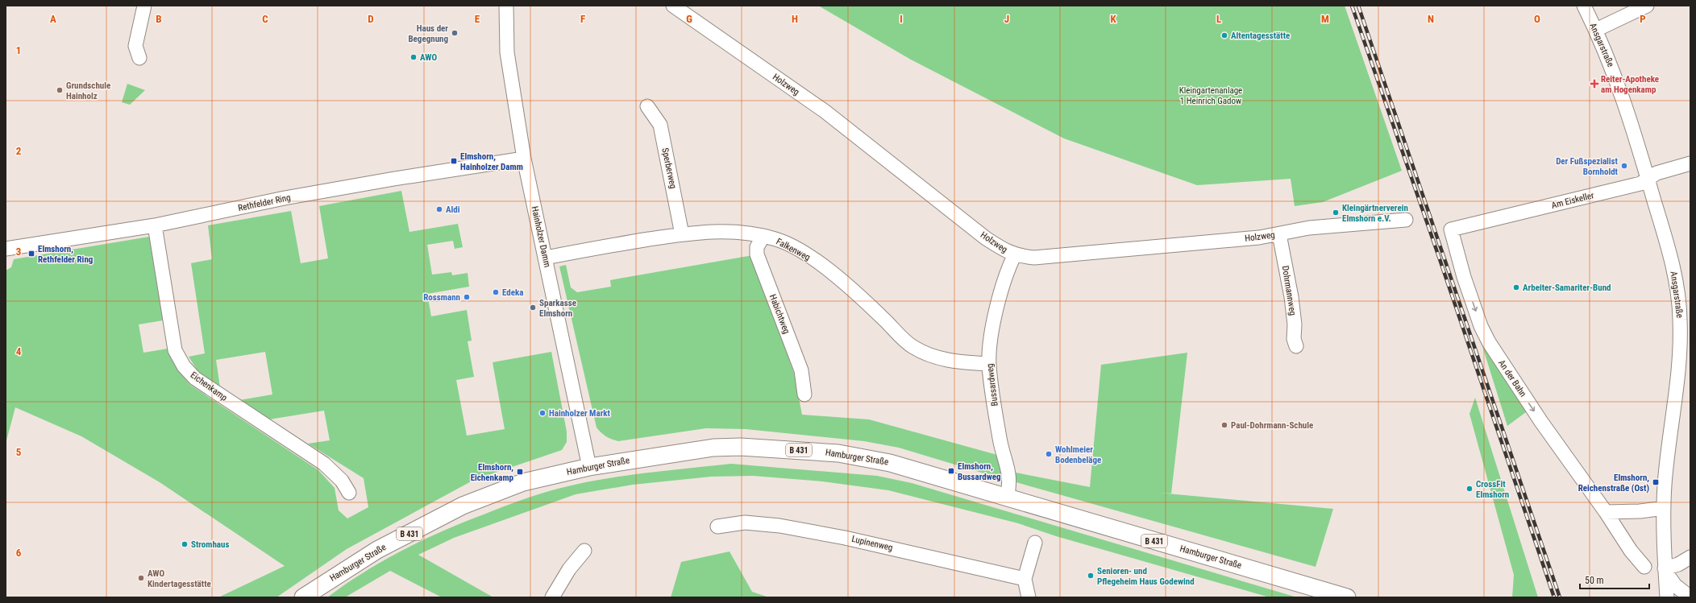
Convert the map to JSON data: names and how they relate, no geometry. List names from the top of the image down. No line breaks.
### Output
{"streets":{"main road":["B 431","Hamburger Straße"],"street":["Ansgarstraße","Holzweg","Sperberweg","Am Eiskeller","Rethfelder Ring","Hainholzer Damm","Falkenweg","Dohrmannweg","Habichtweg","An der Bahn","Bussardweg","Eichenkamp","Lupinenweg"]},"crossings":[["Ansgarstraße","Am Eiskeller"],["Holzweg","Dohrmannweg"],["Holzweg","Bussardweg"],["Sperberweg","Falkenweg"],["Am Eiskeller","An der Bahn"],["Rethfelder Ring","Hainholzer Damm"],["Rethfelder Ring","Eichenkamp"],["Hainholzer Damm","Falkenweg"],["Hainholzer Damm","Hamburger Straße"],["Falkenweg","Habichtweg"],["Falkenweg","Bussardweg"],["Bussardweg","Hamburger Straße"]],"one_way":["An der Bahn"],"parks":["Kleingartenanlage 1 Heinrich Gadow"],"places":{"other":["Haus der Begegnung","Altentagesstätte","AWO","Grundschule Hainholz","Der Fußspezialist Bornholdt","Aldi","Kleingärtnerverein Elmshorn e.V.","Arbeiter-Samariter-Bund","Edeka","Rossmann","Sparkasse Elmshorn","Hainholzer Markt","Paul-Dohrmann-Schule","Wohlmeier Bodenbeläge","CrossFit Elmshorn","Stromhaus","Senioren- und Pflegeheim Haus Godewind","AWO Kindertagesstätte"],"health":["Reiter-Apotheke am Hogenkamp"],"transit":["Elmshorn, Hainholzer Damm","Elmshorn, Rethfelder Ring","Elmshorn, Bussardweg","Elmshorn, Eichenkamp","Elmshorn, Reichenstraße (Ost)"]},"scale_bar":"50 m","grid":{"columns":["A","B","C","D","E","F","G","H","I","J","K","L","M","N","O","P"],"rows":["1","2","3","4","5","6"]}}
